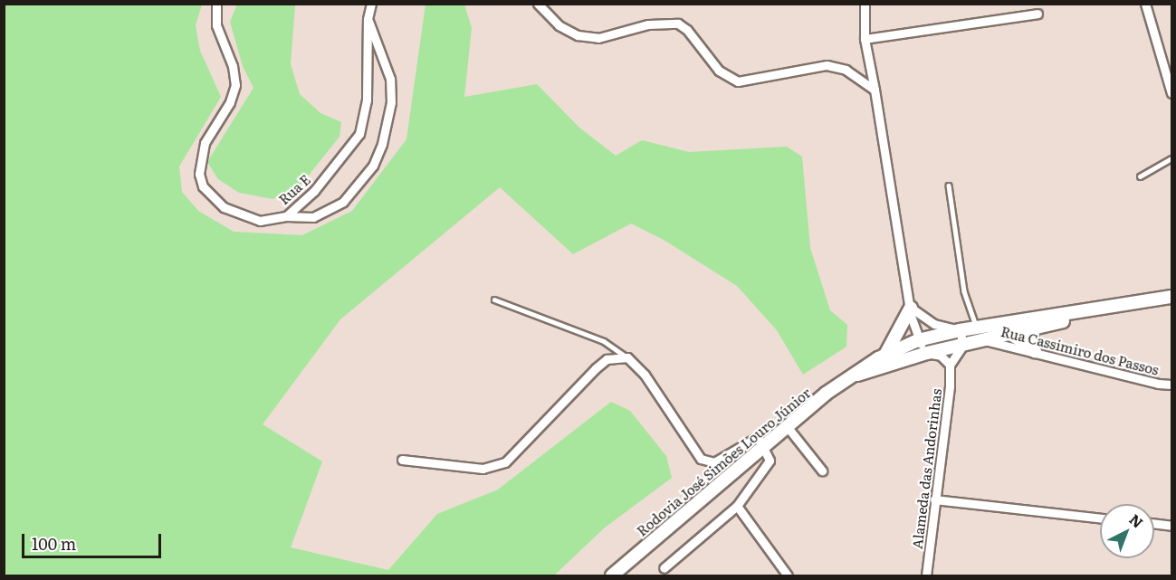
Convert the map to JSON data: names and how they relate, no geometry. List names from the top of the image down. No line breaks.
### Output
{"streets":{"main road":["Rodovia José Simões Louro Júnior"],"street":["Rua E","Rua Cassimiro dos Passos","Alameda das Andorinhas"]},"crossings":[["Rua Cassimiro dos Passos","Rodovia José Simões Louro Júnior"]],"scale_bar":"100 m","north":"top right"}
